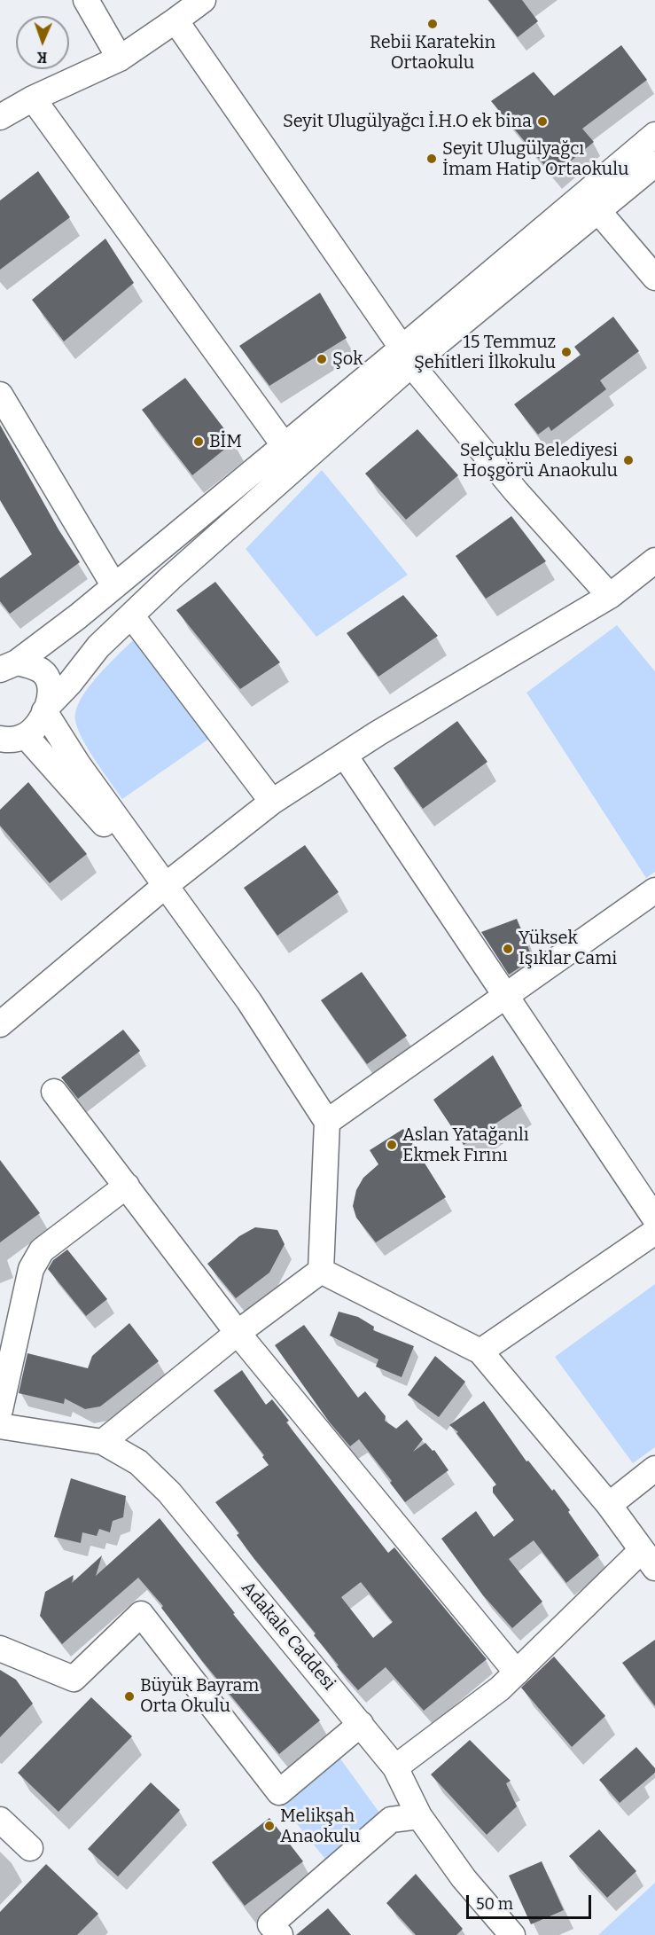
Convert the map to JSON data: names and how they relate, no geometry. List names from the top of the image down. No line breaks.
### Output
{"streets":{"street":["Adakale Caddesi"]},"places":["Rebii Karatekin Ortaokulu","Seyit Ulugülyağcı İ.H.O ek bina","Seyit Ulugülyağcı İmam Hatip Ortaokulu","15 Temmuz Şehitleri İlkokulu","Şok","BİM","Selçuklu Belediyesi Hoşgörü Anaokulu","Yüksek Işıklar Cami","Aslan Yatağanlı Ekmek Fırını","Büyük Bayram Orta Okulu","Melikşah Anaokulu"],"scale_bar":"50 m","north":"bottom"}
